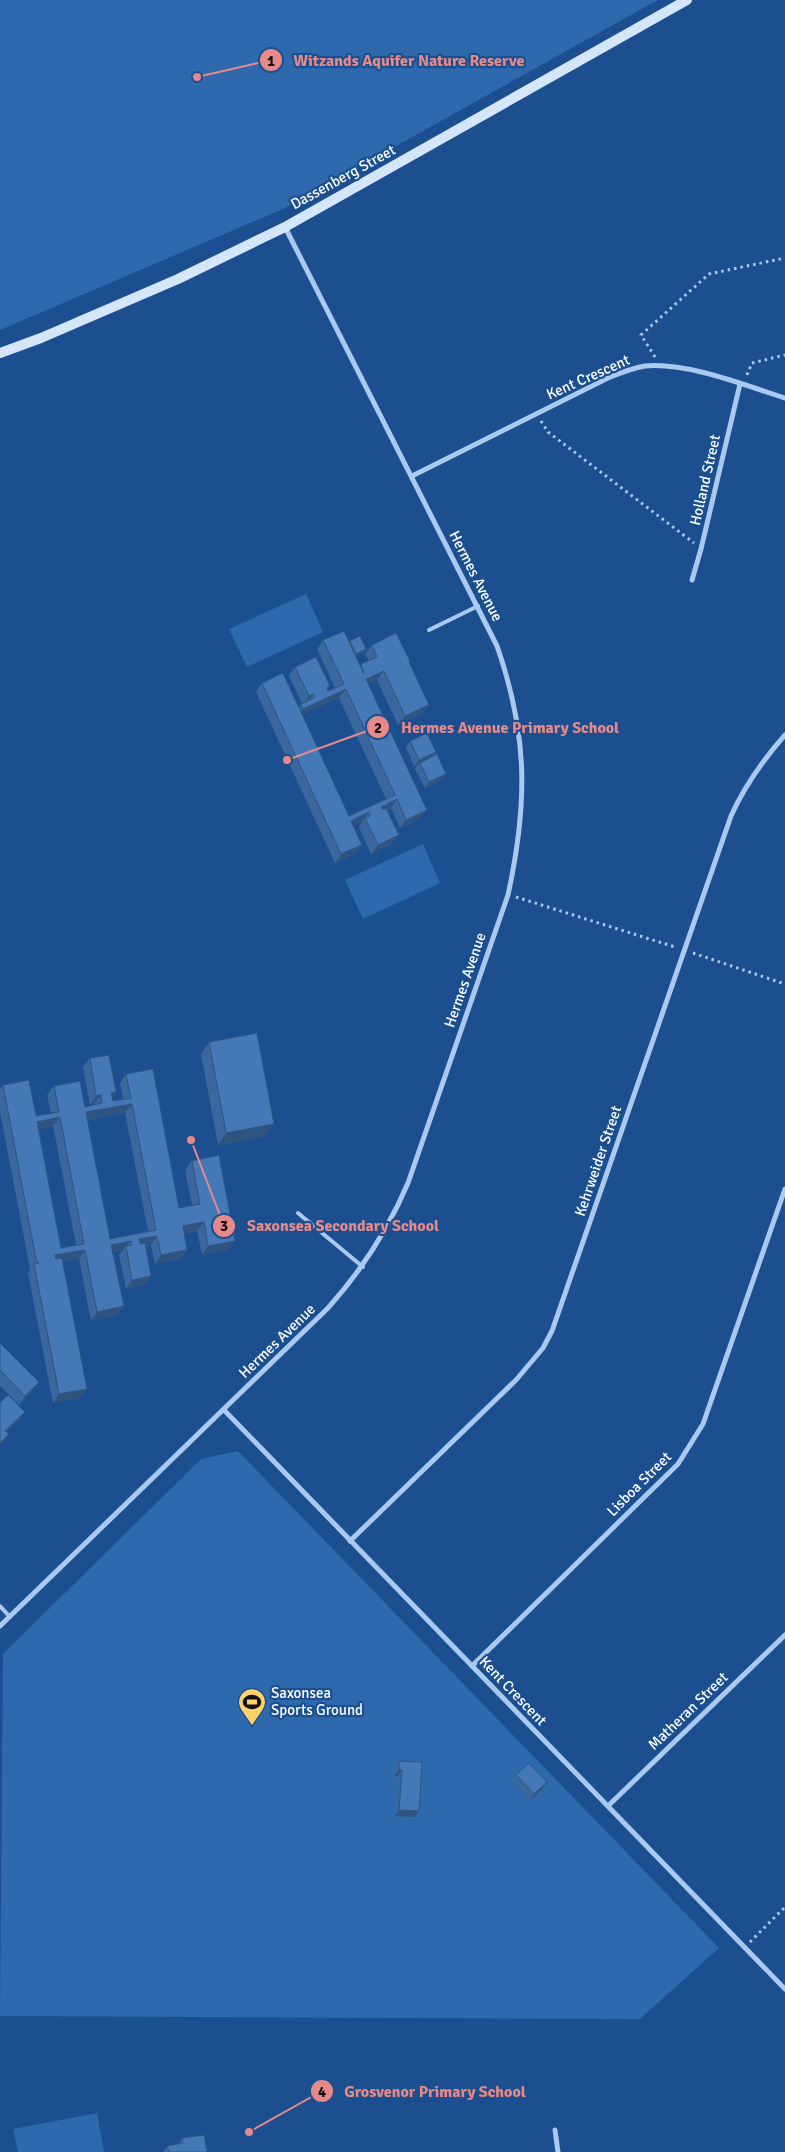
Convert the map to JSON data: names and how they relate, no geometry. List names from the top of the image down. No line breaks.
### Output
{"streets":{"main road":["Dassenberg Street"],"street":["Kent Crescent","Holland Street","Hermes Avenue","Kehrweider Street","Lisboa Street","Matheran Street"]},"crossings":[["Dassenberg Street","Hermes Avenue"],["Kent Crescent","Holland Street"],["Kent Crescent","Hermes Avenue"],["Kent Crescent","Kehrweider Street"],["Kent Crescent","Lisboa Street"],["Kent Crescent","Matheran Street"]],"places":{"other":["Witzands Aquifer Nature Reserve","Hermes Avenue Primary School","Saxonsea Secondary School","Grosvenor Primary School"],"sports":["Saxonsea Sports Ground"]}}
